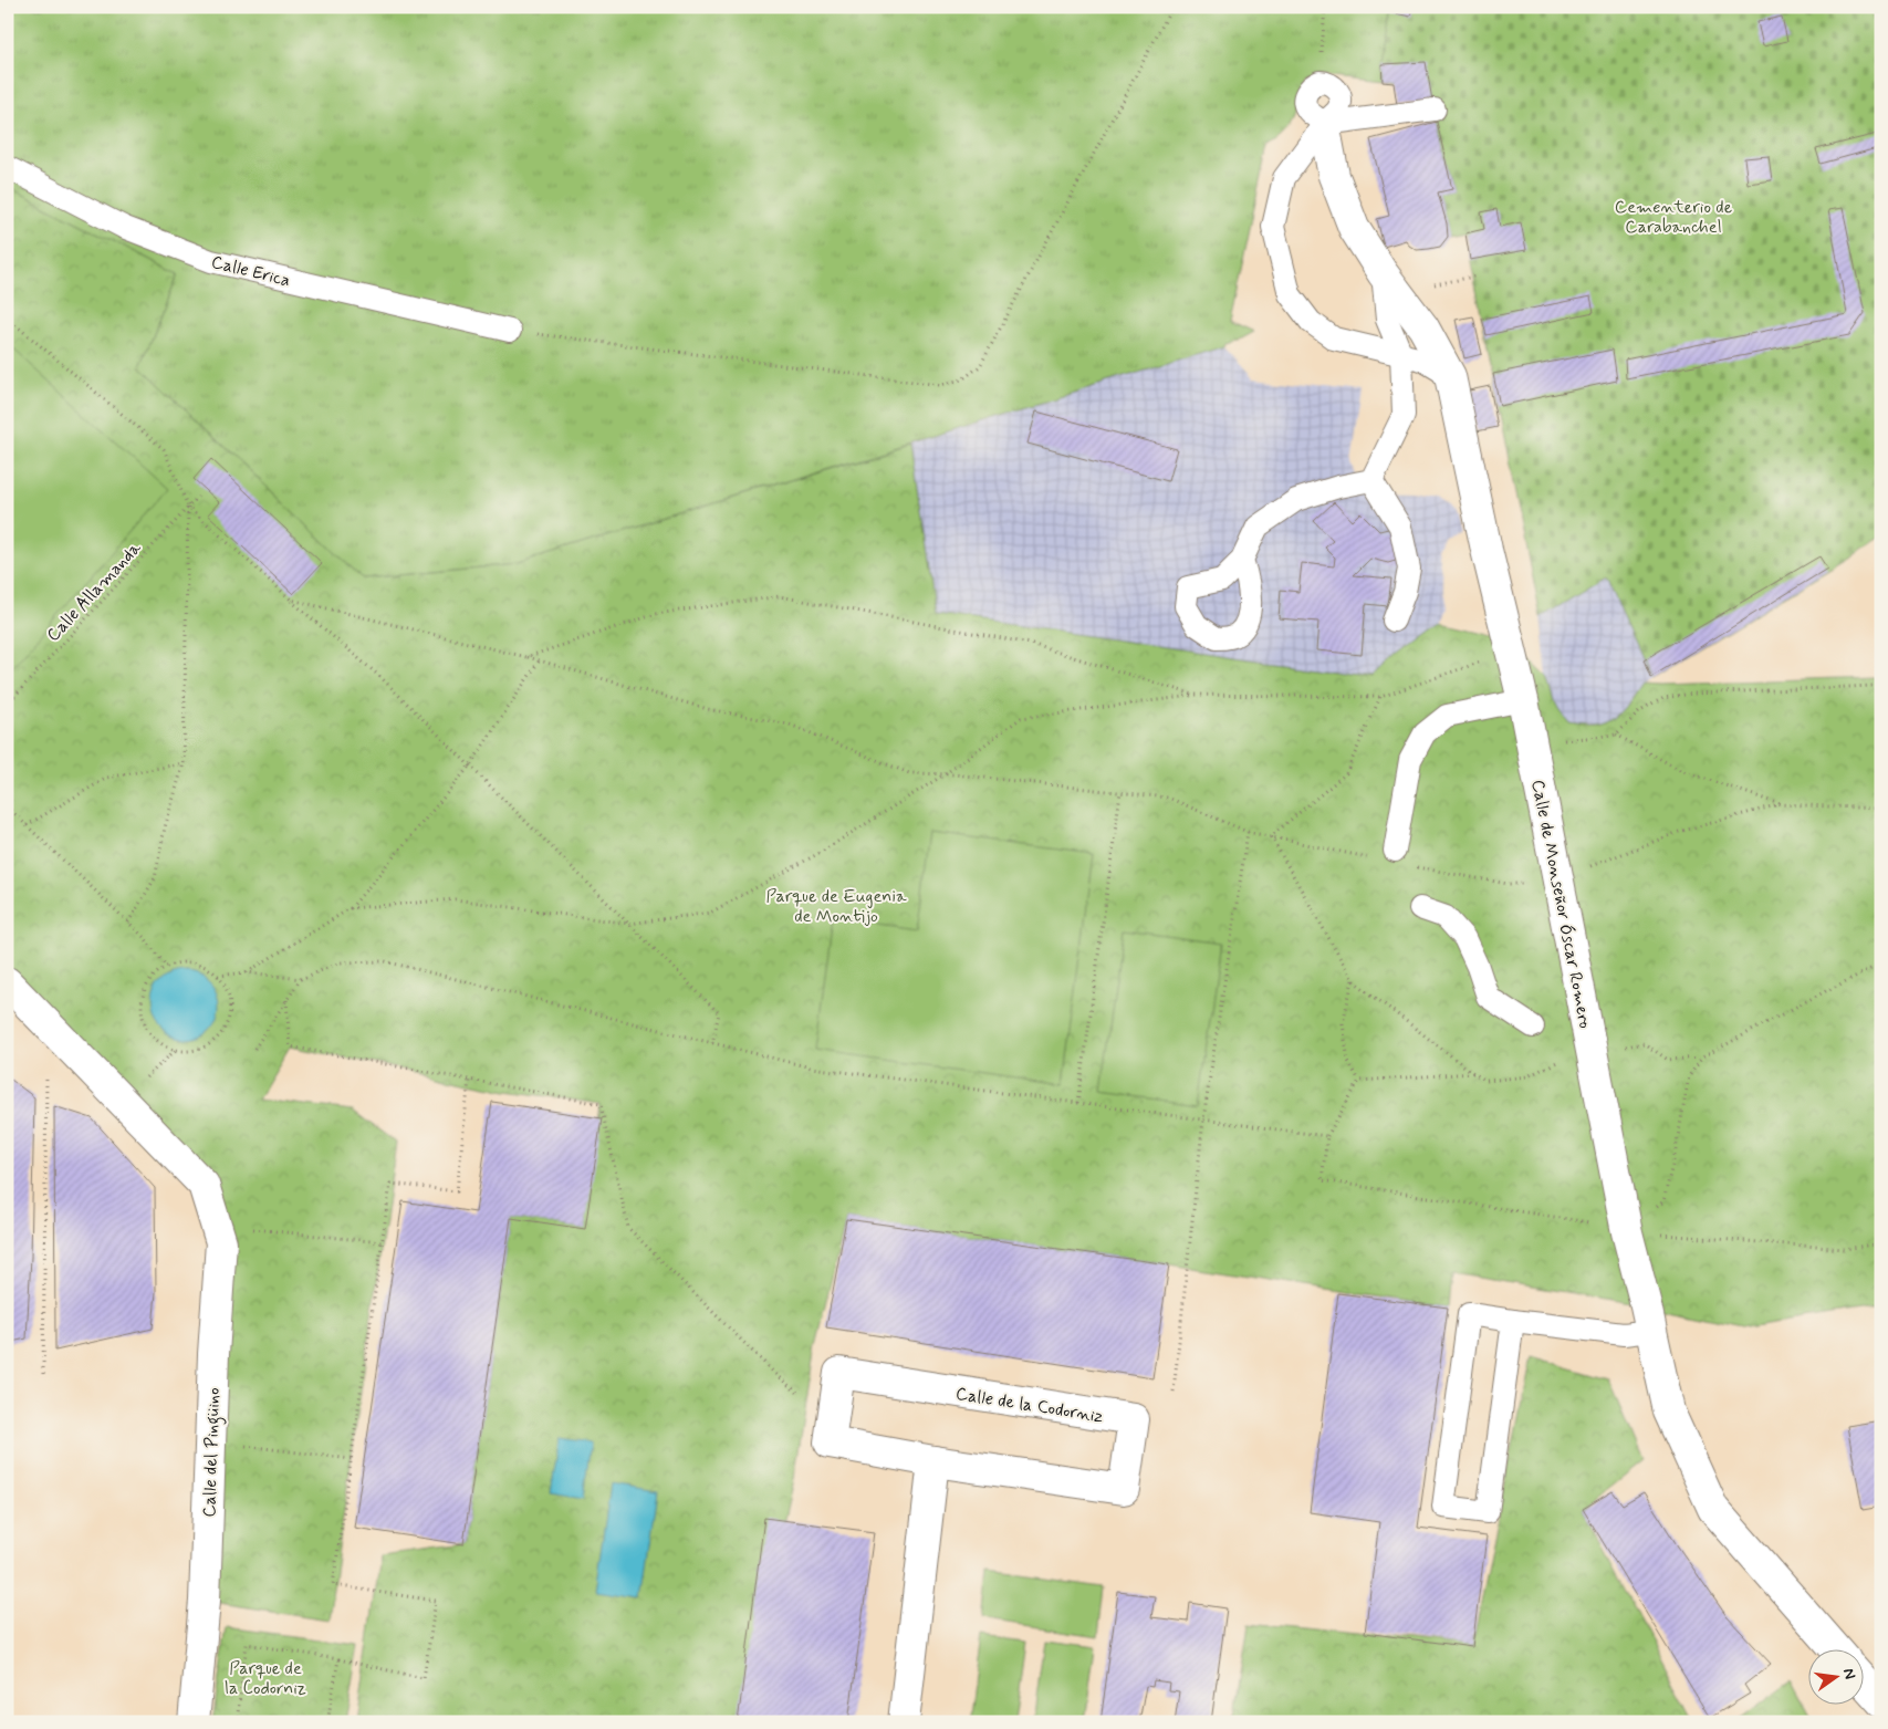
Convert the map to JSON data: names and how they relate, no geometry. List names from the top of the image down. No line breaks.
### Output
{"streets":{"street":["Calle de Monseñor Óscar Romero","Calle de la Codorniz","Calle del Pingüino"],"lane":["Calle Erica"],"path":["Calle Allamanda"]},"parks":["Cementerio de Carabanchel","Parque de Eugenia de Montijo","Parque de la Codorniz"],"north":"right"}
